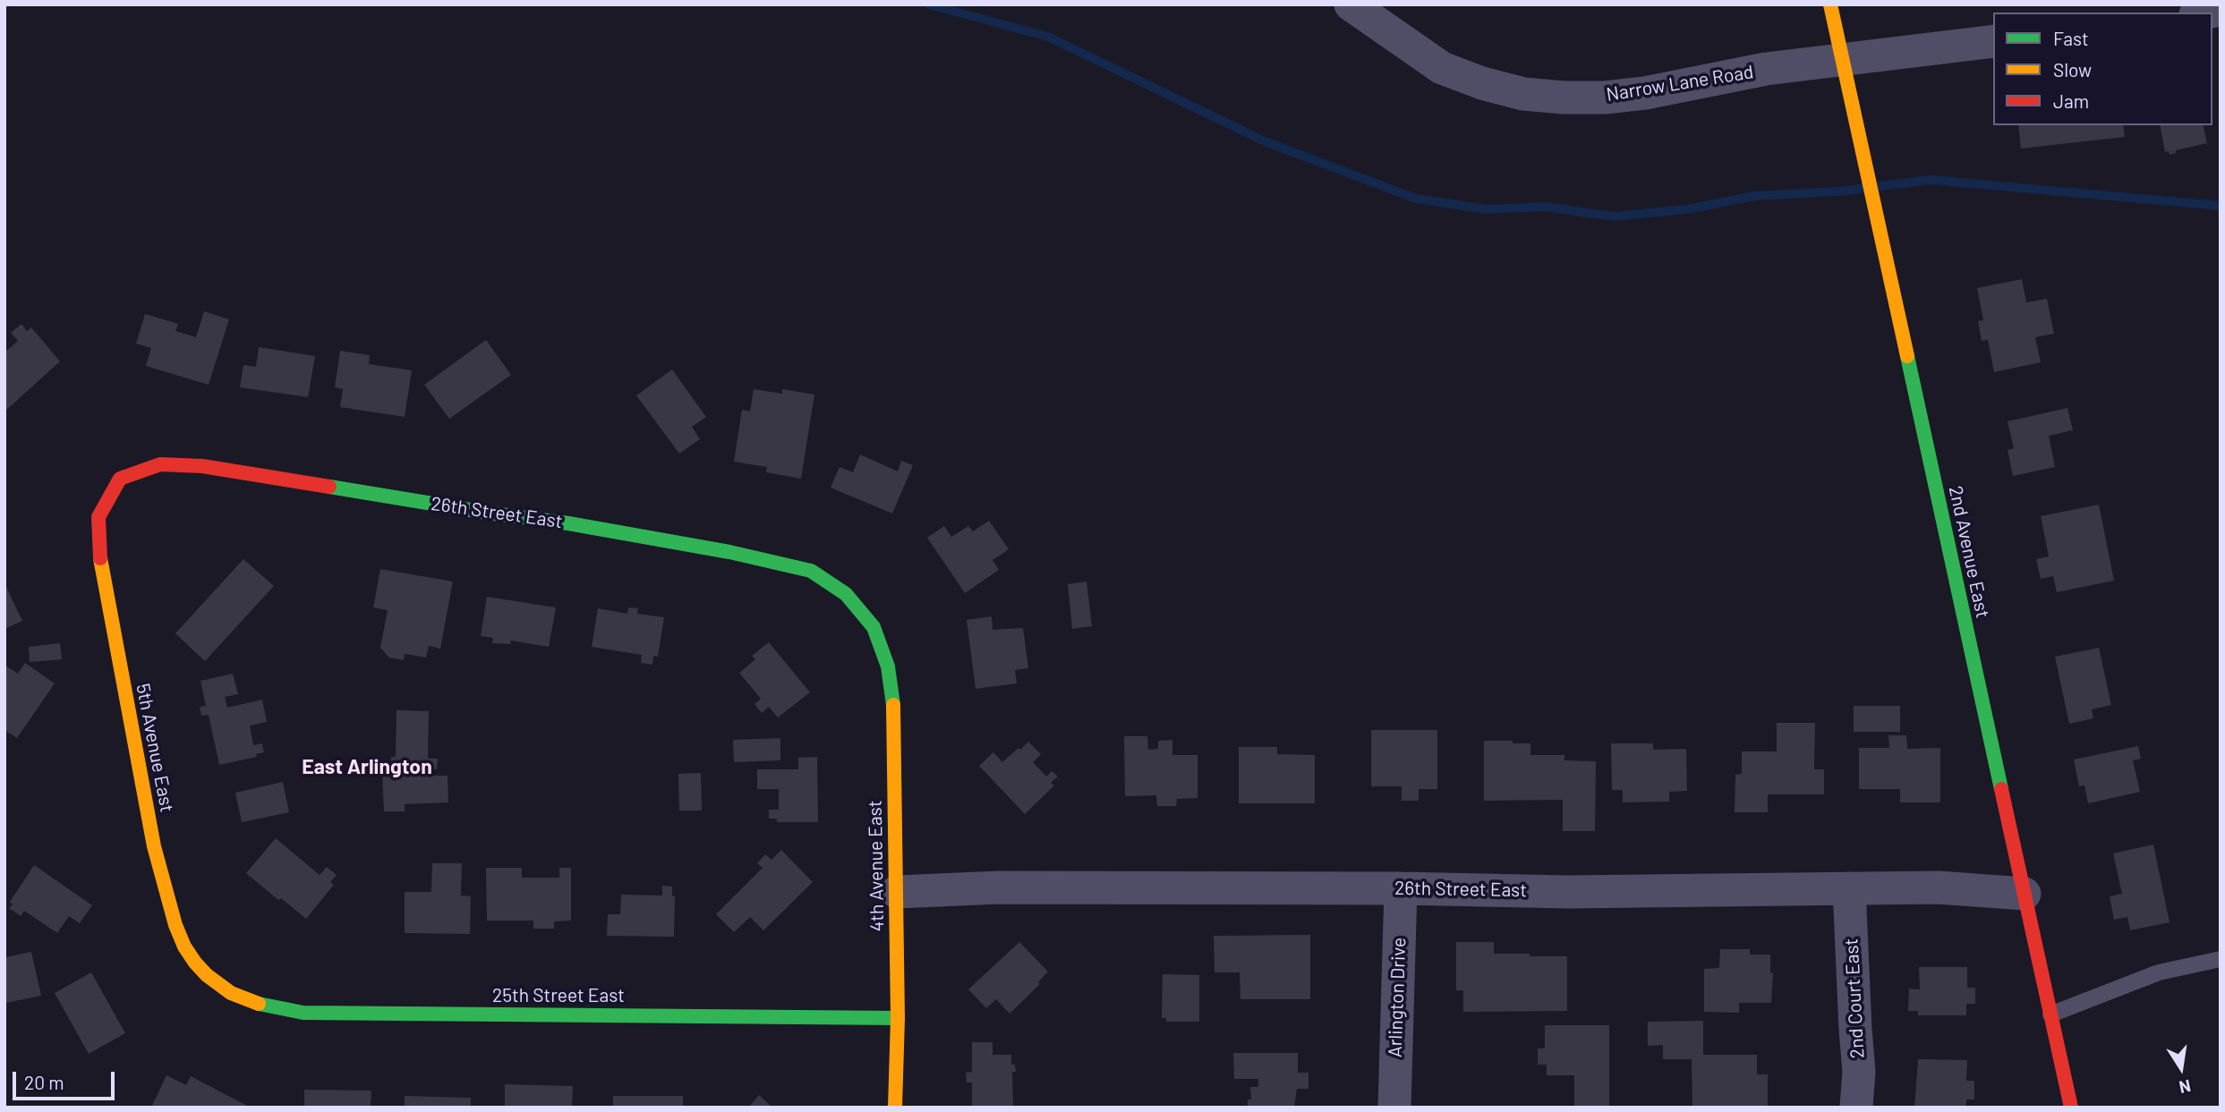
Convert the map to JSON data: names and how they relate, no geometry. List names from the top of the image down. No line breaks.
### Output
{"streets":{"street":["Narrow Lane Road","26th Street East","2nd Avenue East","5th Avenue East","4th Avenue East","25th Street East","Arlington Drive","2nd Court East"]},"crossings":[["Narrow Lane Road","2nd Avenue East"],["26th Street East","2nd Avenue East"],["26th Street East","5th Avenue East"],["26th Street East","4th Avenue East"],["26th Street East","Arlington Drive"],["26th Street East","2nd Court East"],["5th Avenue East","25th Street East"],["4th Avenue East","25th Street East"]],"districts":["East Arlington"],"legend":["Fast","Slow","Jam"],"scale_bar":"20 m","north":"bottom"}
